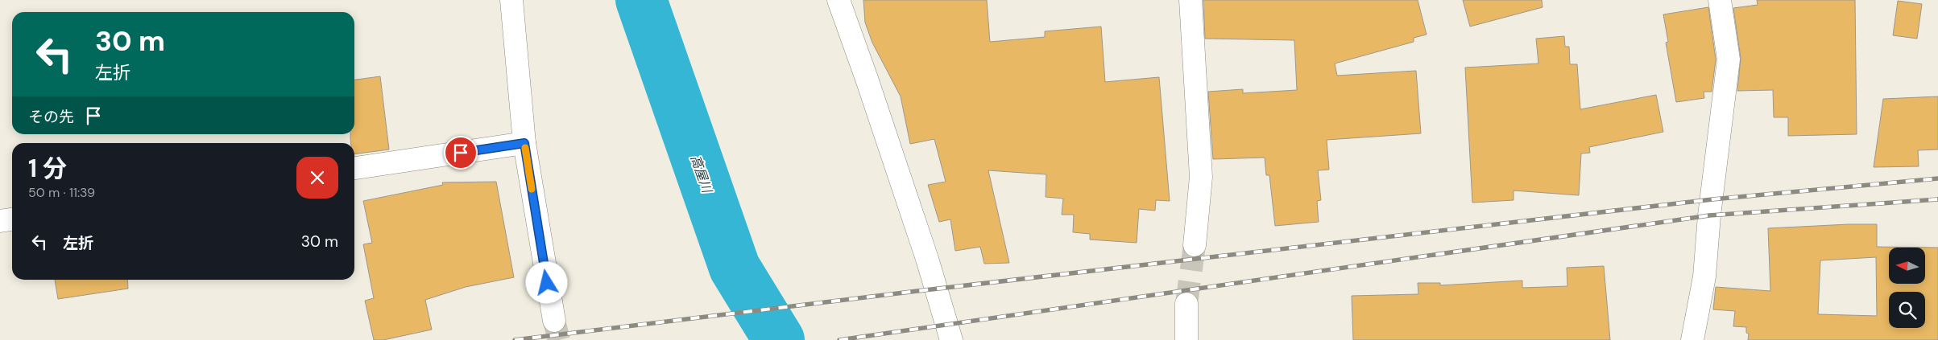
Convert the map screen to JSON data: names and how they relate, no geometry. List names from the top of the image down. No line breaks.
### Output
{"water":["高屋川"],"north":"left","page":{"turn":["30 m","左折"],"then":"その先","heading":["1 分","50 m · 11:39"],"list":[{"name":"左折","value":"30 m"}]}}
